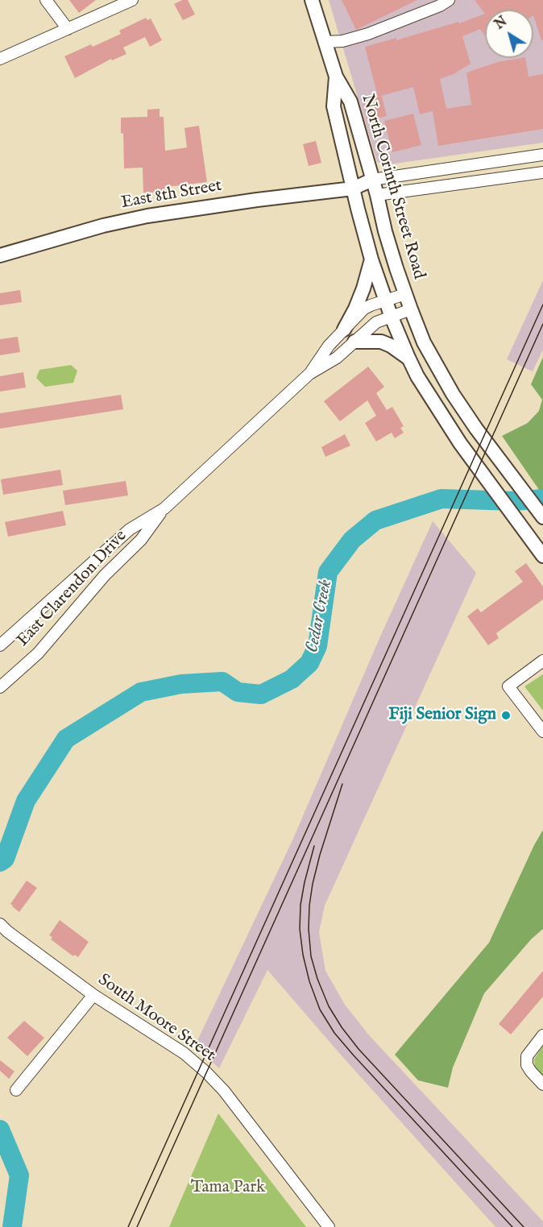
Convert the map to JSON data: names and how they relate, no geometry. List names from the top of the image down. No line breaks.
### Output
{"streets":{"main road":["North Corinth Street Road","East 8th Street"],"street":["East Clarendon Drive","South Moore Street"]},"crossings":[["North Corinth Street Road","East 8th Street"],["North Corinth Street Road","East Clarendon Drive"]],"water":["Cedar Creek"],"parks":["Tama Park"],"places":["Fiji Senior Sign"],"north":"top left"}
